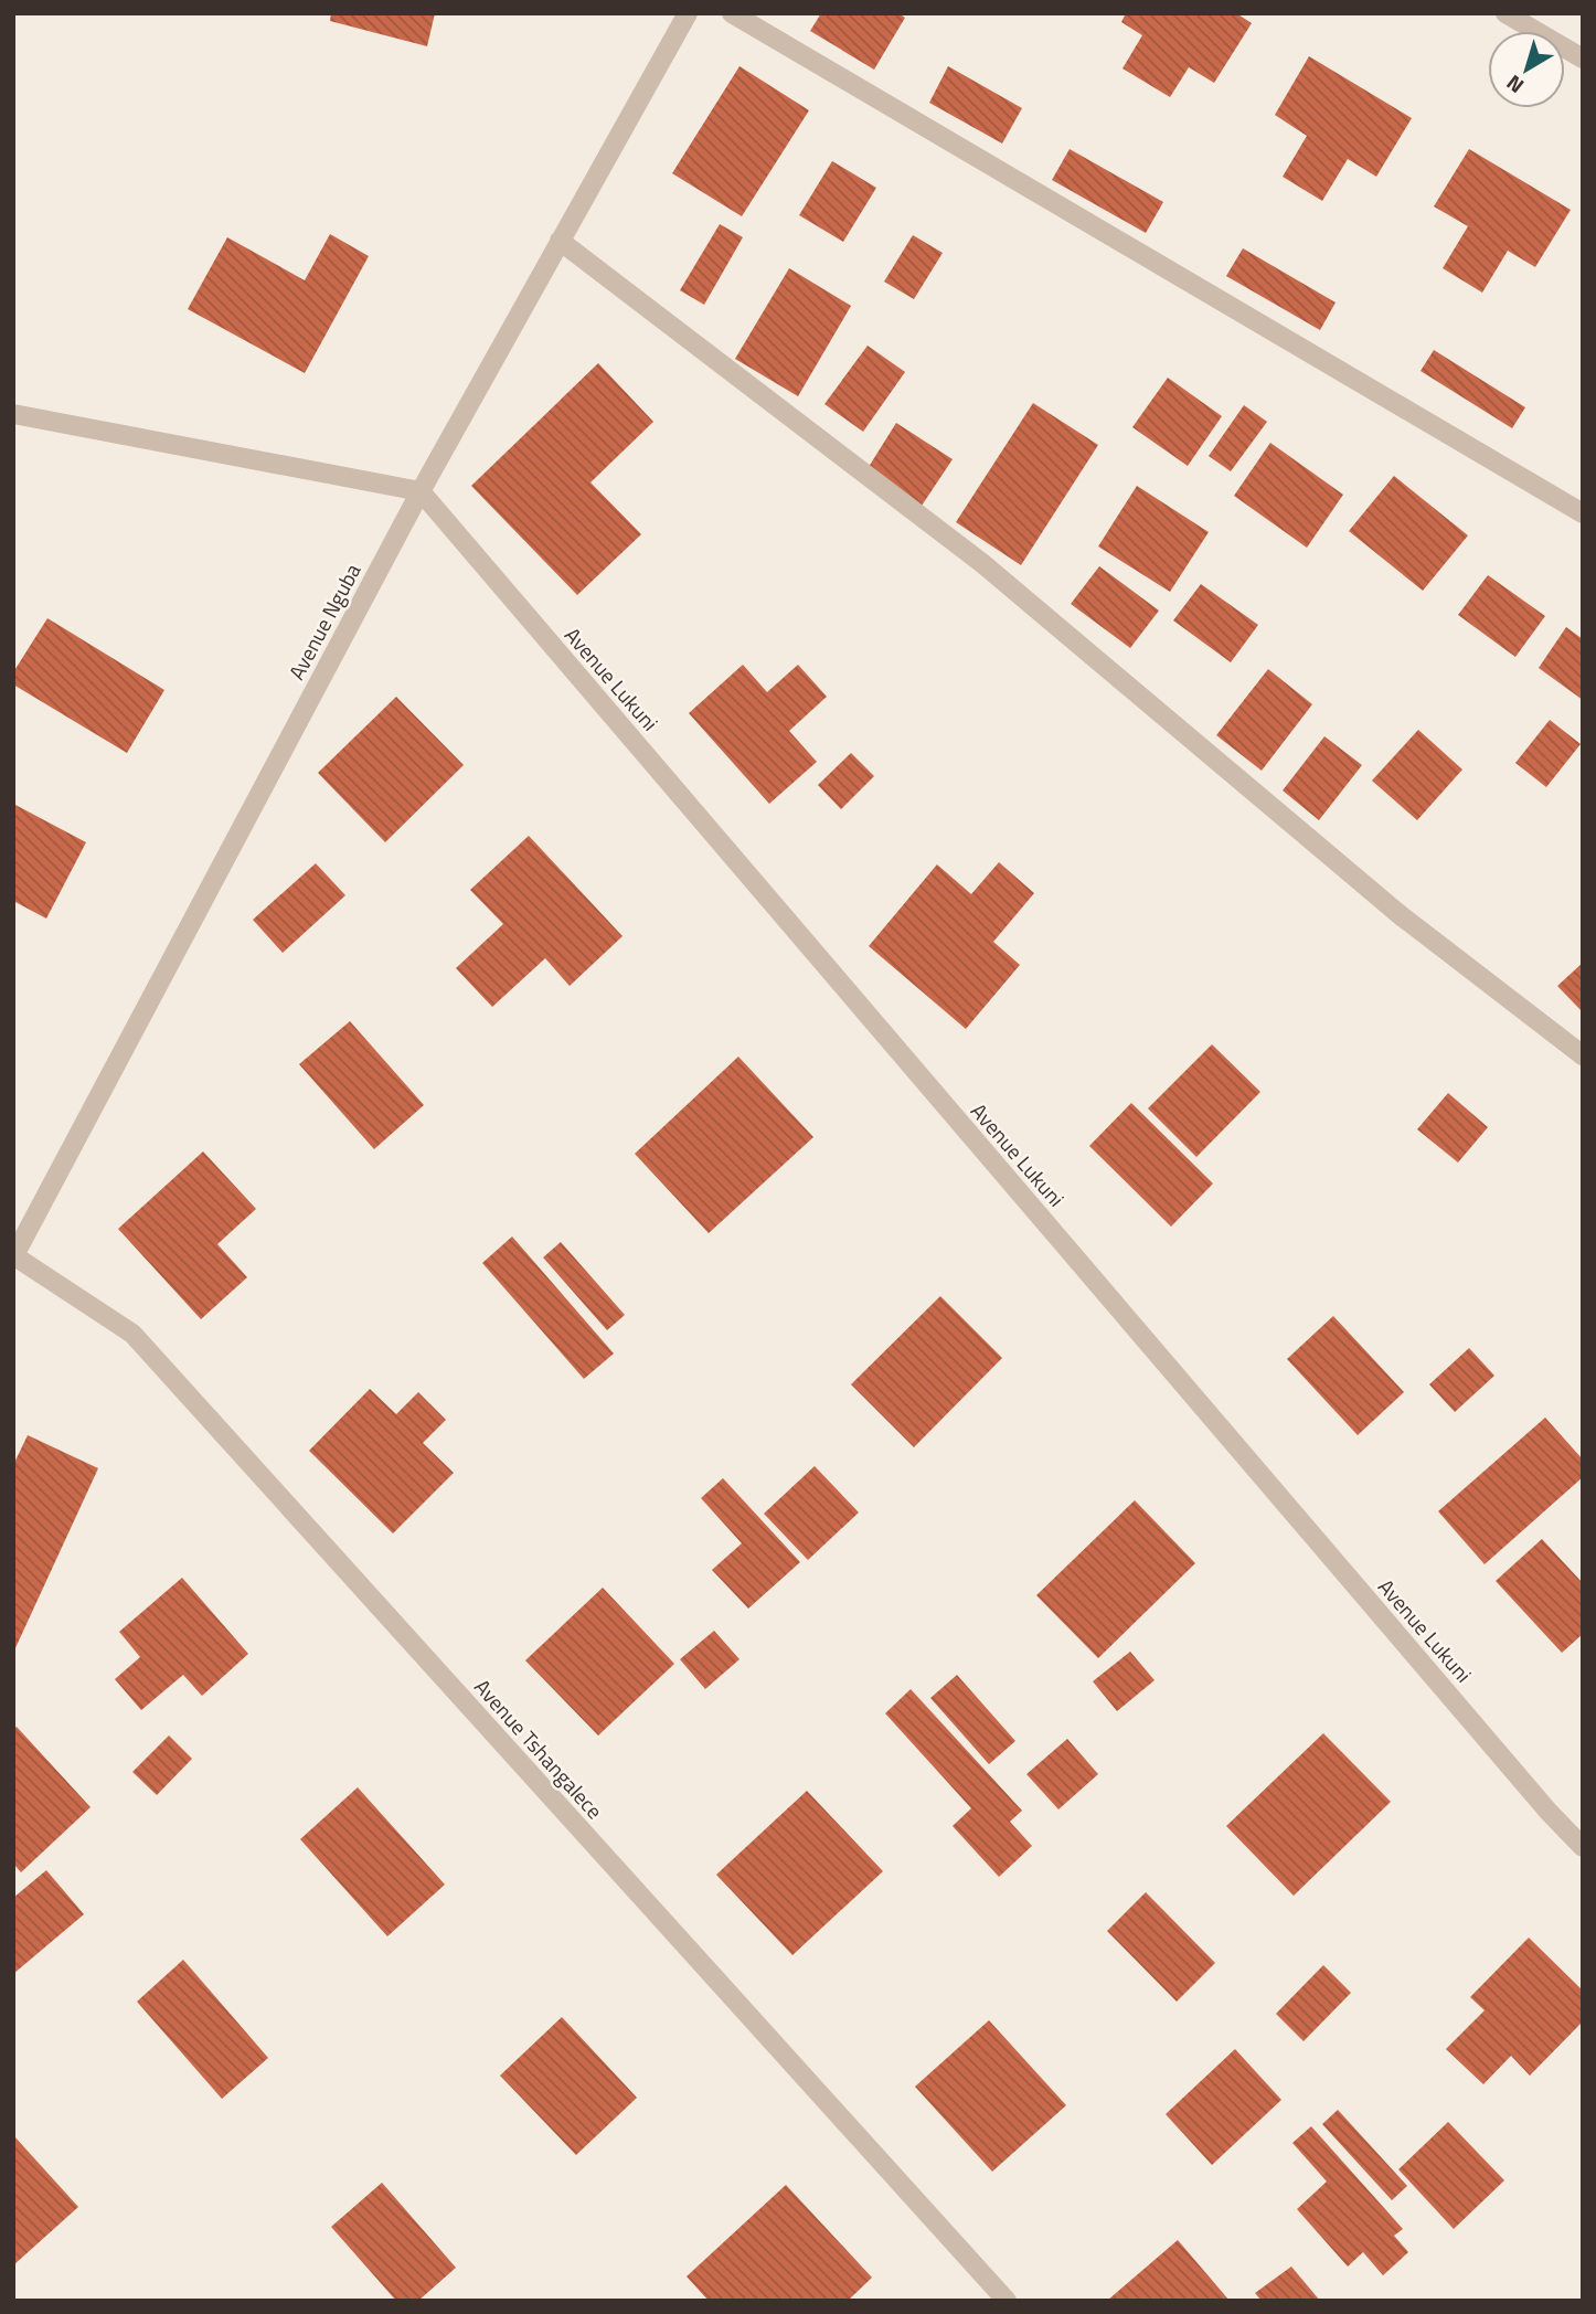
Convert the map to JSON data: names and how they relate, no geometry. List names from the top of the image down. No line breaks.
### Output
{"streets":{"street":["Avenue Nguba","Avenue Lukuni","Avenue Tshangalece"]},"crossings":[["Avenue Nguba","Avenue Lukuni"],["Avenue Nguba","Avenue Tshangalece"]],"north":"bottom left"}
